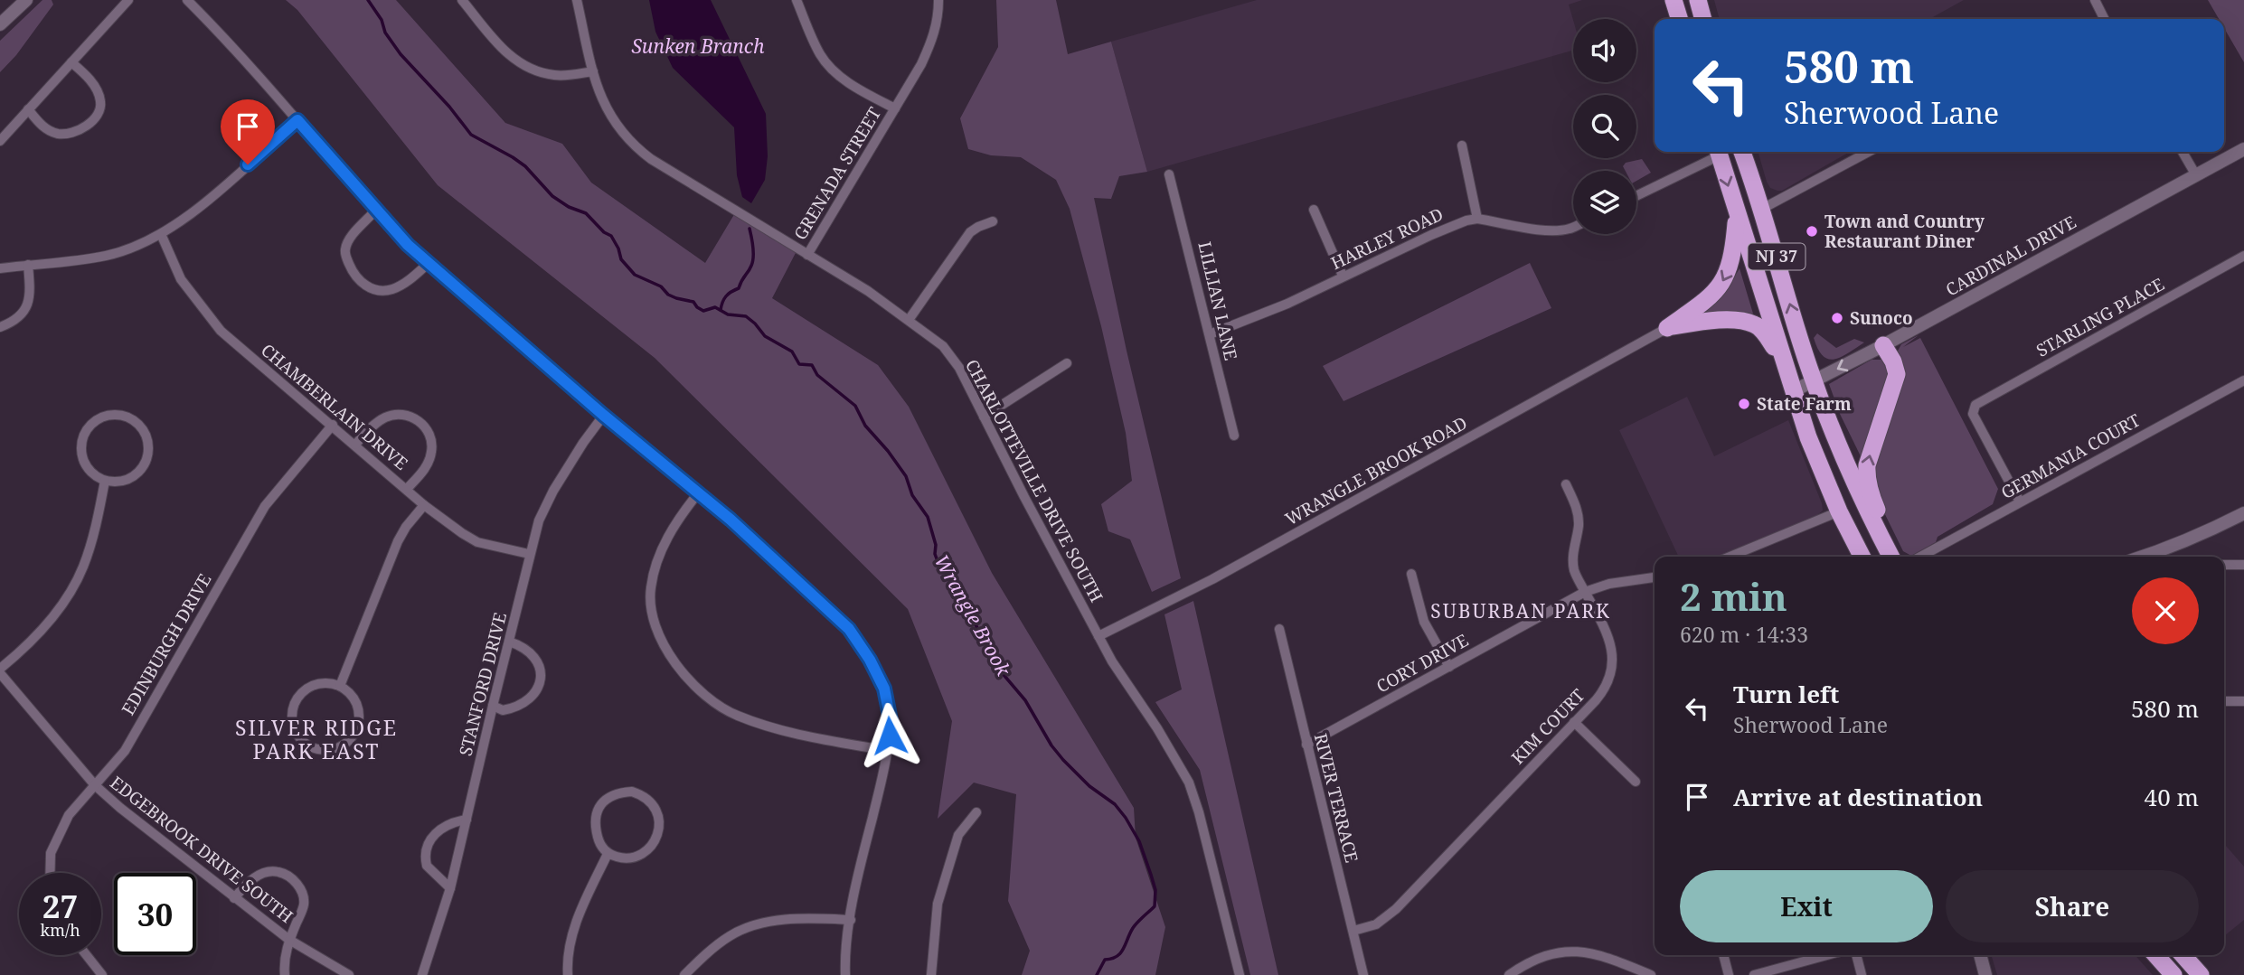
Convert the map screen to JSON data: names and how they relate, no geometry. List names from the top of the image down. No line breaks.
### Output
{"streets":{"highway":["NJ 37"],"street":["GRENADA STREET","HARLEY ROAD","CARDINAL DRIVE","LILLIAN LANE","STARLING PLACE","CHAMBERLAIN DRIVE","GERMANIA COURT","WRANGLE BROOK ROAD","CHARLOTTEVILLE DRIVE SOUTH","EDINBURGH DRIVE","CORY DRIVE","STANFORD DRIVE","KIM COURT","RIVER TERRACE","EDGEBROOK DRIVE SOUTH"]},"crossings":[["GRENADA STREET","CHARLOTTEVILLE DRIVE SOUTH"],["HARLEY ROAD","LILLIAN LANE"],["CARDINAL DRIVE","NJ 37"],["STARLING PLACE","GERMANIA COURT"],["CHAMBERLAIN DRIVE","EDINBURGH DRIVE"],["CHAMBERLAIN DRIVE","STANFORD DRIVE"],["WRANGLE BROOK ROAD","CHARLOTTEVILLE DRIVE SOUTH"],["EDINBURGH DRIVE","EDGEBROOK DRIVE SOUTH"],["CORY DRIVE","KIM COURT"],["CORY DRIVE","RIVER TERRACE"],["KIM COURT","RIVER TERRACE"]],"districts":["SUBURBAN PARK","SILVER RIDGE PARK EAST"],"water":["Sunken Branch","Wrangle Brook"],"places":["Town and Country Restaurant Diner","Sunoco","State Farm"],"page":{"turn":["580 m","Sherwood Lane"],"heading":["2 min","620 m · 14:33"],"list":[{"name":"Turn left","note":"Sherwood Lane","value":"580 m"},{"name":"Arrive at destination","value":"40 m"}],"buttons":["Exit","Share"],"speed":"27 km/h","limit":"30"}}
